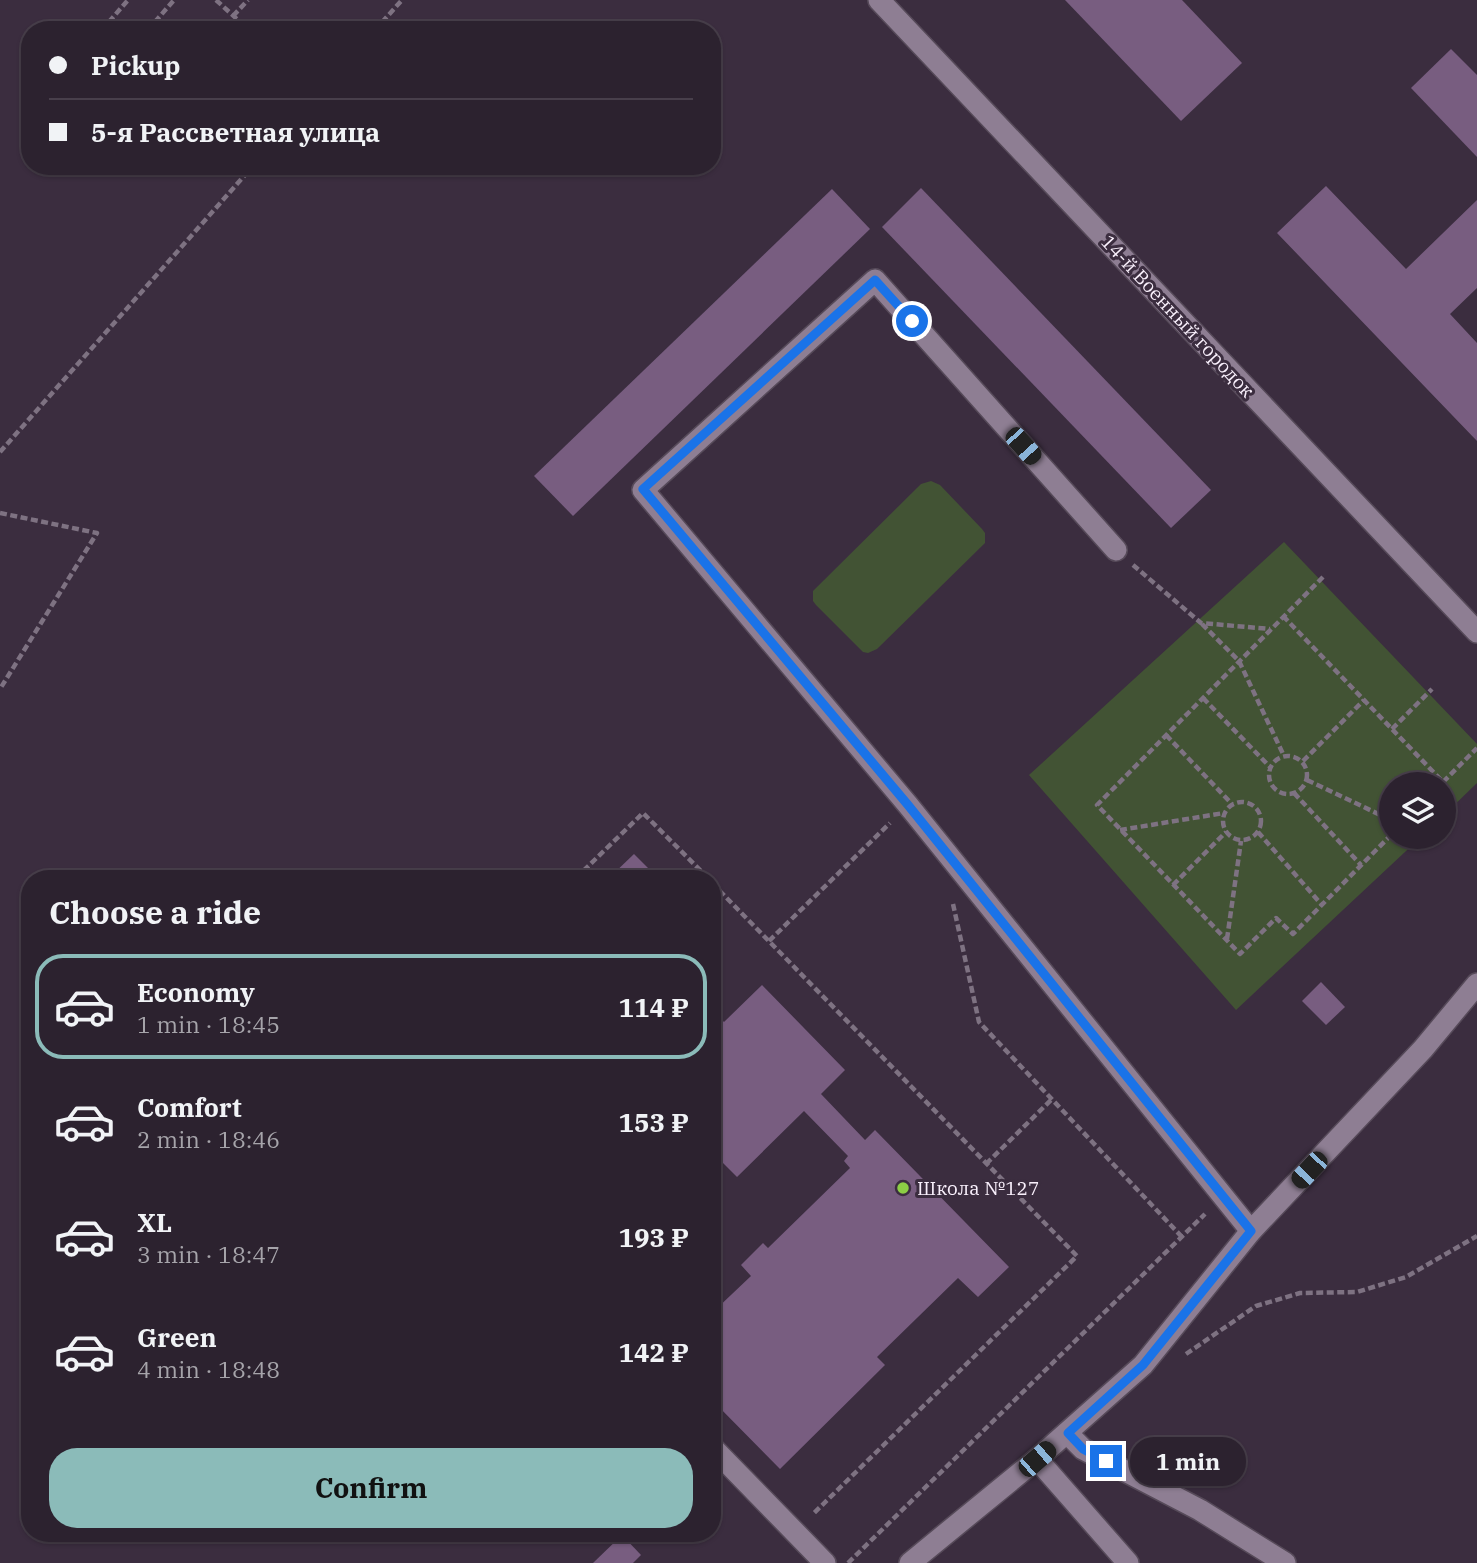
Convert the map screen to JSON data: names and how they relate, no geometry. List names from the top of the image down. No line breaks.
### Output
{"streets":{"street":["14-й Военный городок"]},"places":["Школа №127"],"page":{"banner":["Pickup","5-я Рассветная улица"],"heading":"Choose a ride","list":[{"name":"Economy","note":"1 min · 18:45","value":"114 ₽"},{"name":"Comfort","note":"2 min · 18:46","value":"153 ₽"},{"name":"XL","note":"3 min · 18:47","value":"193 ₽"},{"name":"Green","note":"4 min · 18:48","value":"142 ₽"}],"buttons":"Confirm","bubble":"1 min"}}
